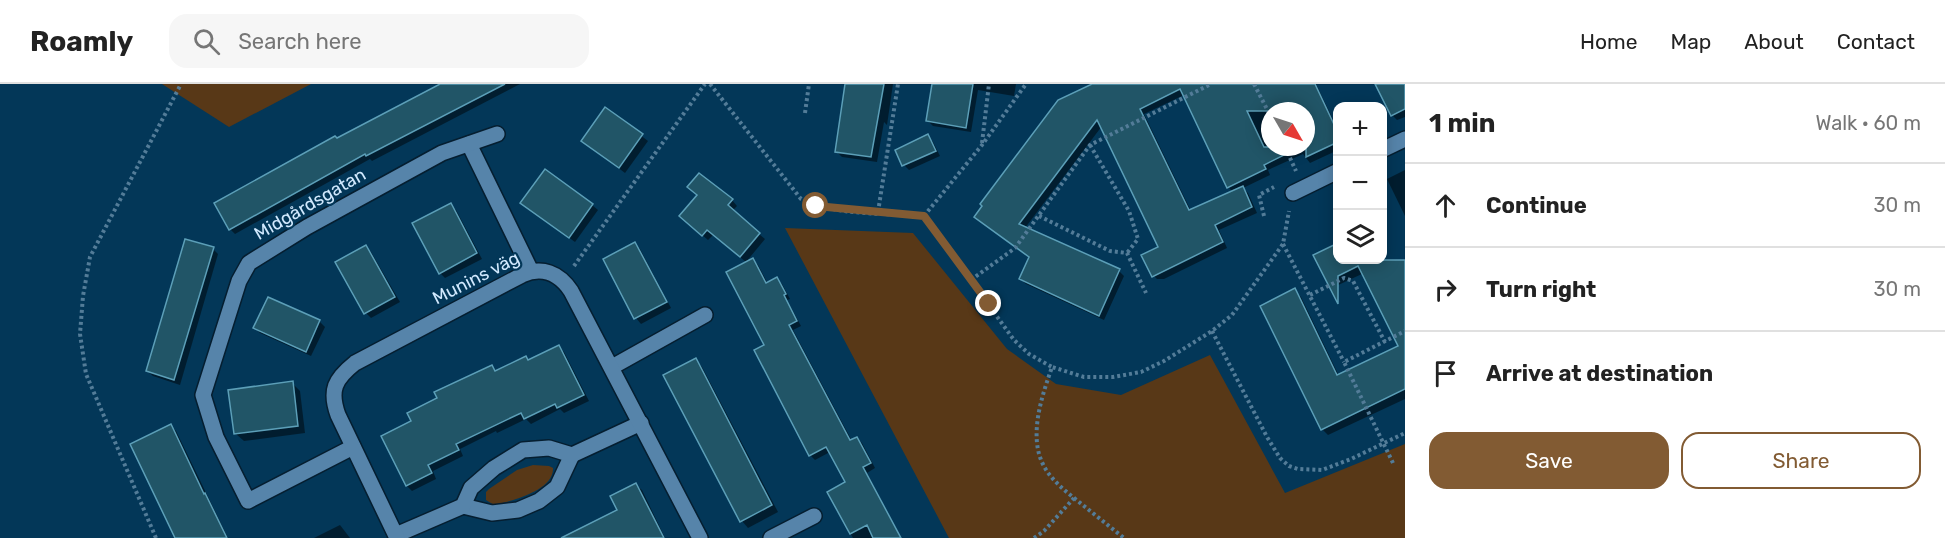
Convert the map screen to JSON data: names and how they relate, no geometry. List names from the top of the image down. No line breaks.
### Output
{"streets":{"street":["Midgårdsgatan","Munins väg"]},"crossings":[["Midgårdsgatan","Munins väg"]],"north":"bottom right","page":{"header":"Roamly","search":"Search here","nav":["Home","Map","About","Contact"],"heading":["1 min","Walk · 60 m"],"map_buttons":["+","−"],"list":[["Continue","30 m"],["Turn right","30 m"],"Arrive at destination"],"buttons":["Save","Share"]}}
